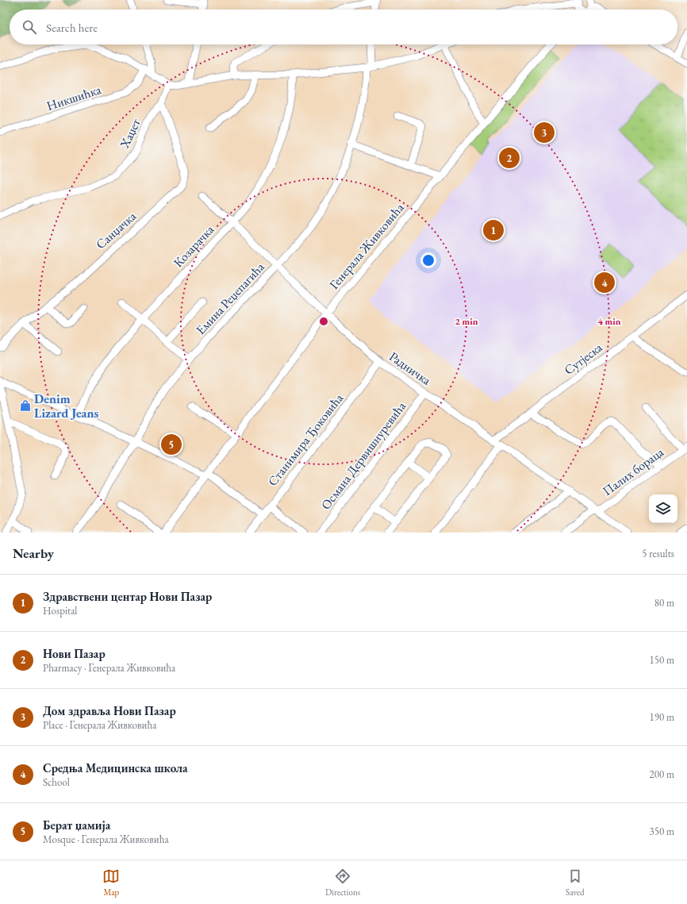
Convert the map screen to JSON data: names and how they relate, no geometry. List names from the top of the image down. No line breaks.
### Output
{"streets":{"street":["Никшићка","Хаџет","Санџачка","Козарачка","Генерала Живковића","Емина Реџепагића","Сутјеска","Радничка","Станимира Ђоковића","Османа Дервишнуревића","Палих бораца"]},"crossings":[["Хаџет","Санџачка"],["Козарачка","Радничка"],["Генерала Живковића","Радничка"],["Емина Реџепагића","Радничка"],["Сутјеска","Радничка"],["Радничка","Станимира Ђоковића"],["Радничка","Османа Дервишнуревића"],["Радничка","Палих бораца"]],"places":{"shop":["Denim Lizard Jeans"]},"page":{"search":"Search here","pins":["3","2","1","4","5"],"heading":["Nearby","5 results"],"list":[{"mark":"1","name":"Здравствени центар Нови Пазар","note":"Hospital","value":"80 m"},{"mark":"2","name":"Нови Пазар","note":"Pharmacy · Генерала Живковића","value":"150 m"},{"mark":"3","name":"Дом здравља Нови Пазар","note":"Place · Генерала Живковића","value":"190 m"},{"mark":"4","name":"Средња Медицинска школа","note":"School","value":"200 m"},{"mark":"5","name":"Берат џамија","note":"Mosque · Генерала Живковића","value":"350 m"}],"nav":["Map","Directions","Saved"]},"rings":["2 min","4 min"]}
